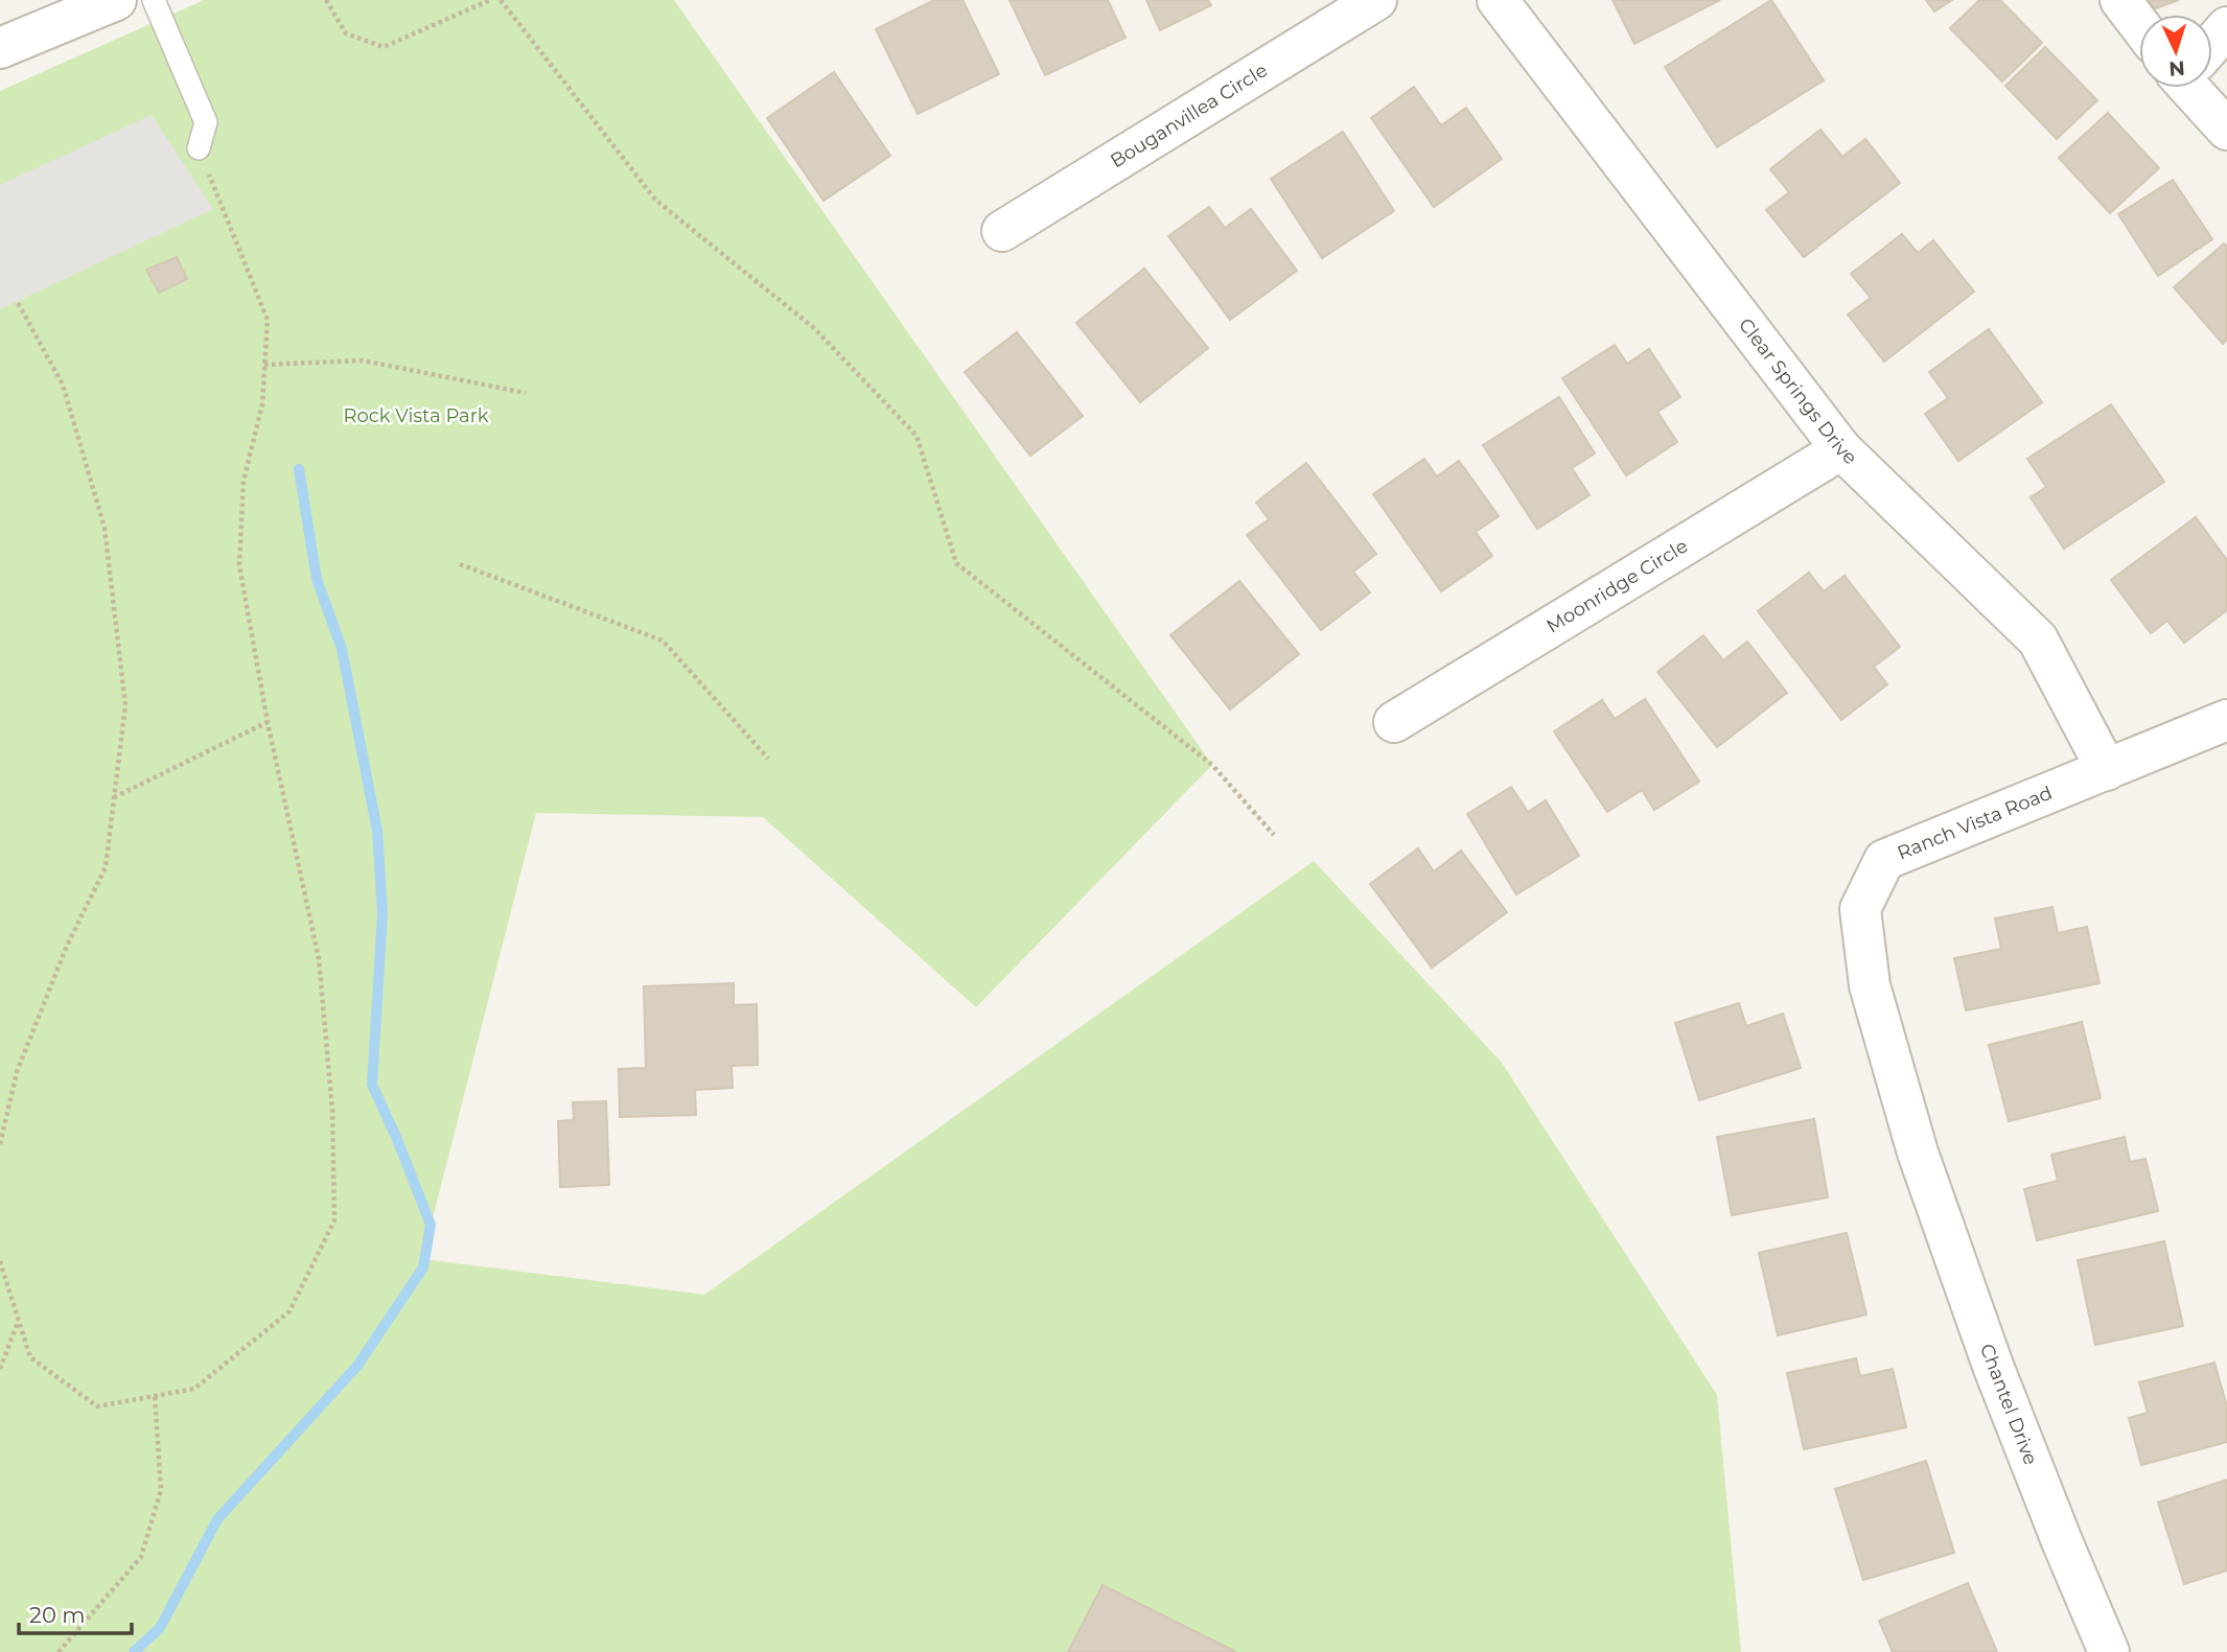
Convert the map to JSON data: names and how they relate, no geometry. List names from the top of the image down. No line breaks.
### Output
{"streets":{"street":["Bouganvillea Circle","Clear Springs Drive","Moonridge Circle","Ranch Vista Road","Chantel Drive"]},"crossings":[["Clear Springs Drive","Moonridge Circle"],["Clear Springs Drive","Ranch Vista Road"],["Ranch Vista Road","Chantel Drive"]],"parks":["Rock Vista Park"],"scale_bar":"20 m","north":"bottom"}
